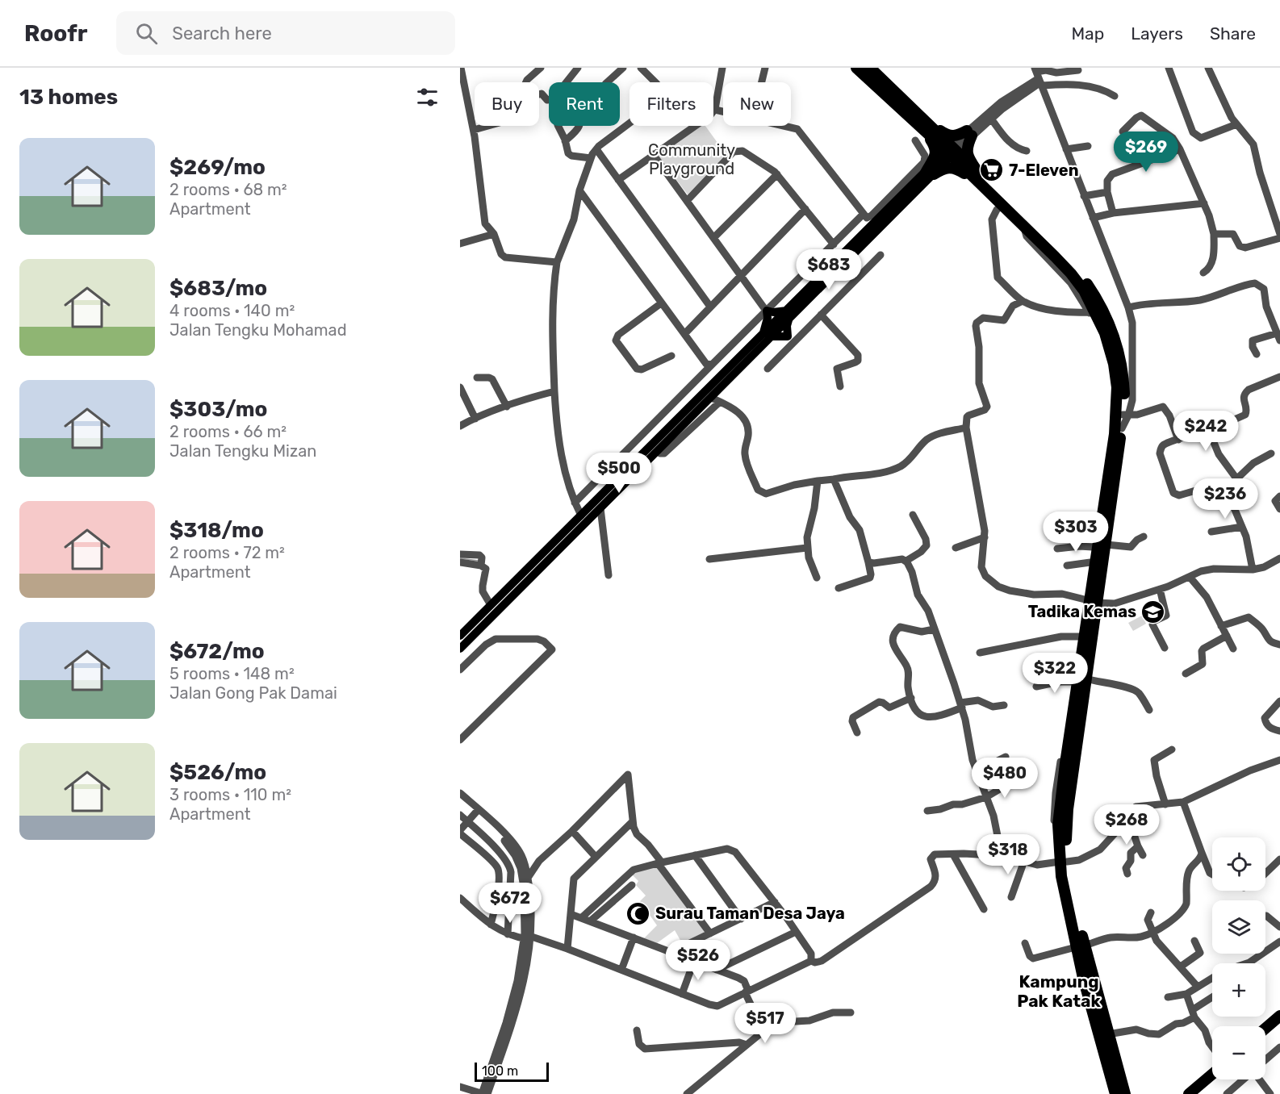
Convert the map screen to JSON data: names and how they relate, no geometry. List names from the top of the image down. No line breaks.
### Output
{"districts":["Kampung Pak Katak"],"parks":["Community Playground"],"places":{"supermarket":["7-Eleven"],"school or university":["Tadika Kemas"],"mosque":["Surau Taman Desa Jaya"]},"scale_bar":"100 m","page":{"header":"Roofr","search":"Search here","nav":["Map","Layers","Share"],"heading":"13 homes","chip":["Buy","Rent","Filters","New"],"list":[{"name":"$269/mo","note":"2 rooms · 68 m² · Apartment"},{"name":"$683/mo","note":"4 rooms · 140 m² · Jalan Tengku Mohamad"},{"name":"$303/mo","note":"2 rooms · 66 m² · Jalan Tengku Mizan"},{"name":"$318/mo","note":"2 rooms · 72 m² · Apartment"},{"name":"$672/mo","note":"5 rooms · 148 m² · Jalan Gong Pak Damai"},{"name":"$526/mo","note":"3 rooms · 110 m² · Apartment"}],"price":["$269","$683","$242","$500","$236","$303","$322","$480","$268","$318","$672","$526","$517"],"map_buttons":["+","−"],"scale":"100 m"}}
